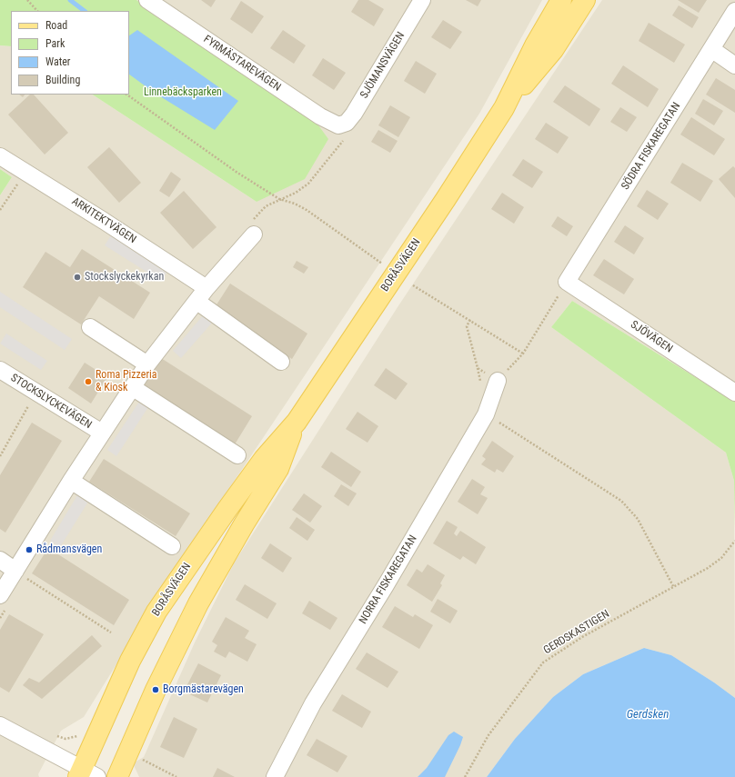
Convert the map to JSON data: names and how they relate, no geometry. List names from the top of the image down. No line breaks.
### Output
{"streets":{"main road":["BORÅSVÄGEN"],"street":["FYRMÄSTAREVÄGEN","SJÖMANSVÄGEN","SÖDRA FISKAREGATAN","ARKITEKTVÄGEN","SJÖVÄGEN","STOCKSLYCKEVÄGEN","NORRA FISKAREGATAN"],"path":["GERDSKASTIGEN"]},"crossings":[["FYRMÄSTAREVÄGEN","SJÖMANSVÄGEN"],["SÖDRA FISKAREGATAN","SJÖVÄGEN"]],"water":["Gerdsken"],"parks":["Linnebäcksparken"],"places":["Stockslyckekyrkan","Roma Pizzeria & Kiosk","Rådmansvägen","Borgmästarevägen"],"legend":["Road","Park","Water","Building"]}
